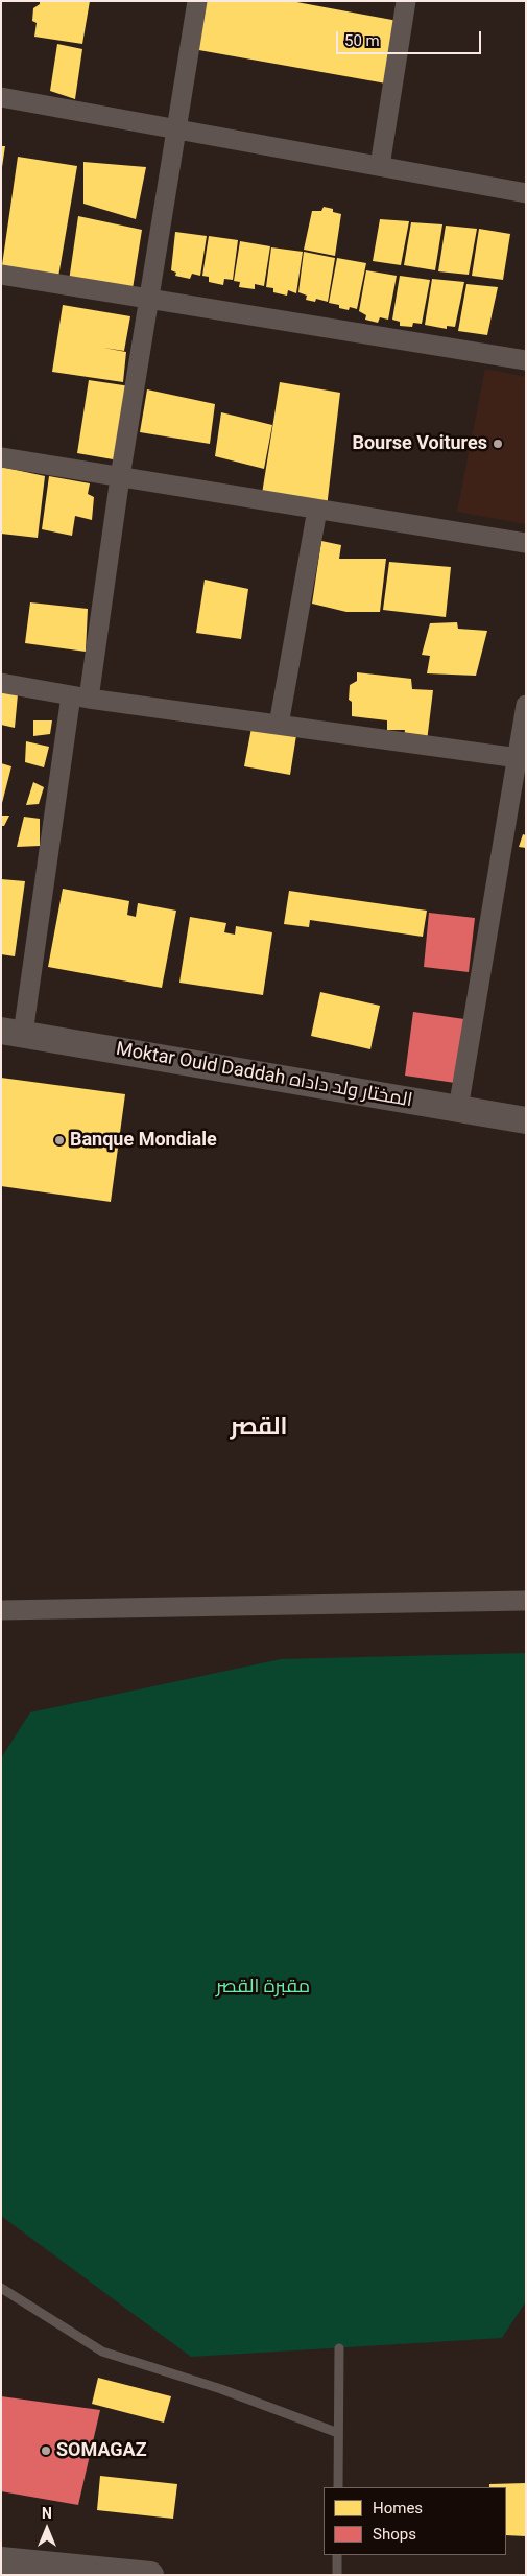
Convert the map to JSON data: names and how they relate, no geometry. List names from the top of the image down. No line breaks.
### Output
{"streets":{"main road":["Moktar Ould Daddah المختار ولد داداه"]},"districts":["القصر"],"parks":["مقبرة القصر"],"places":["Bourse Voitures","Banque Mondiale","SOMAGAZ"],"legend":["Homes","Shops"],"scale_bar":"50 m","north":"top"}
